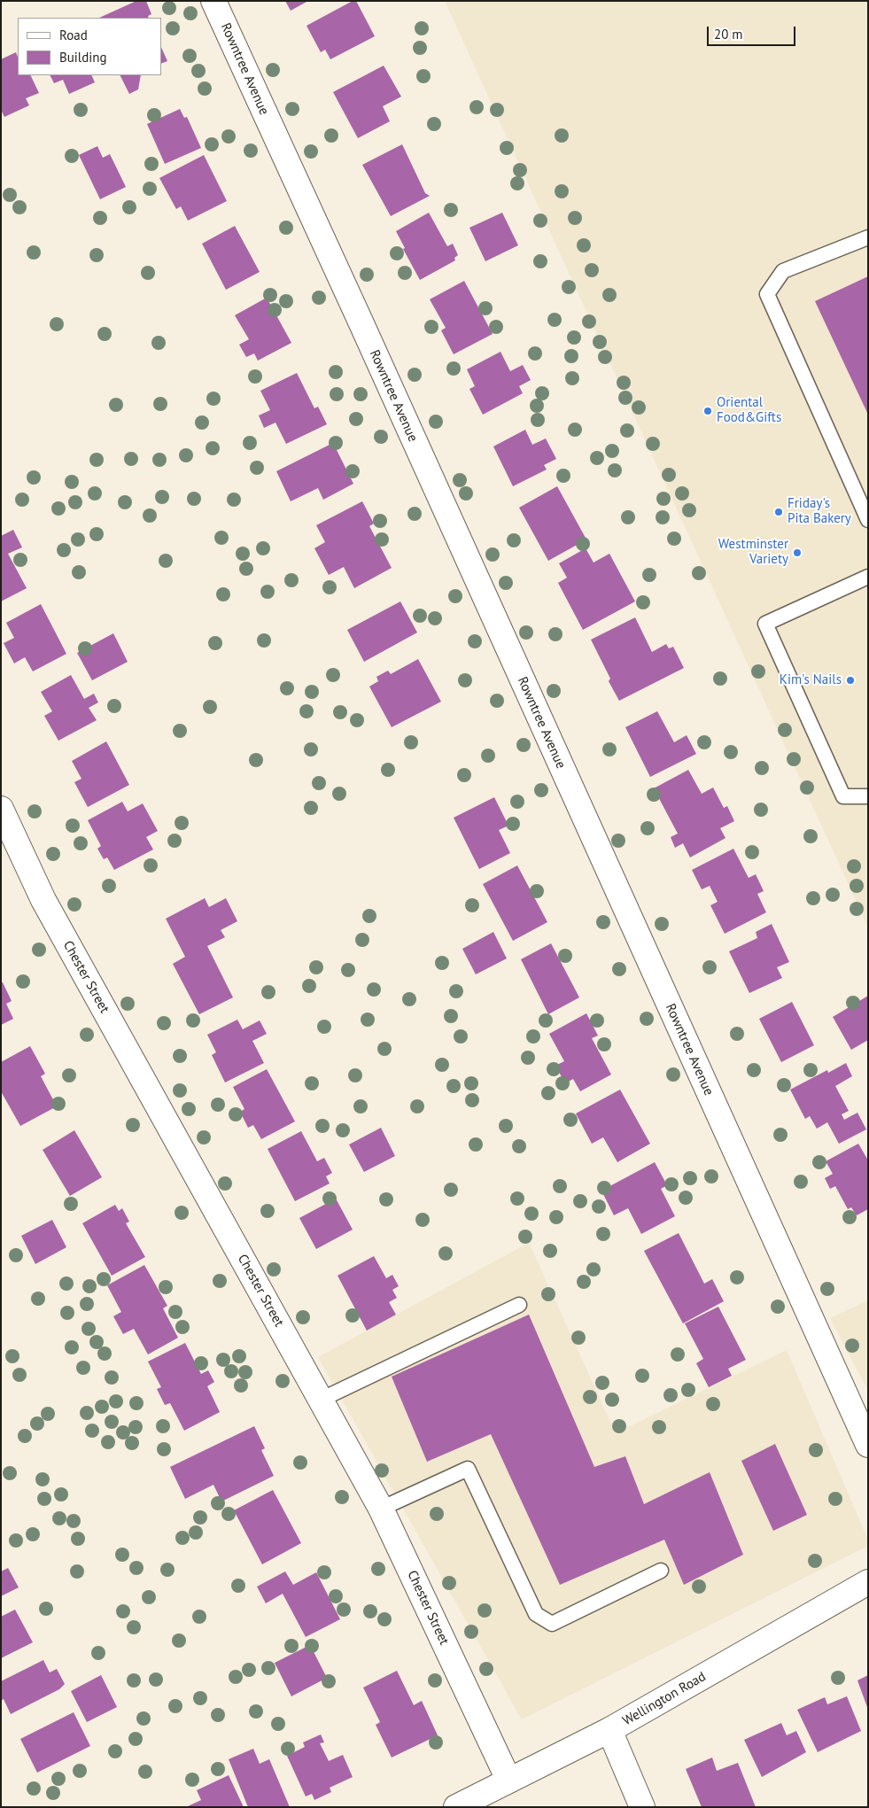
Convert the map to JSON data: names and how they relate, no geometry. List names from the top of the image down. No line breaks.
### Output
{"streets":{"street":["Rowntree Avenue","Chester Street","Wellington Road"]},"crossings":[["Chester Street","Wellington Road"]],"places":["Oriental Food&Gifts","Friday's Pita Bakery","Westminster Variety","Kim's Nails"],"legend":["Road","Building"],"scale_bar":"20 m"}
